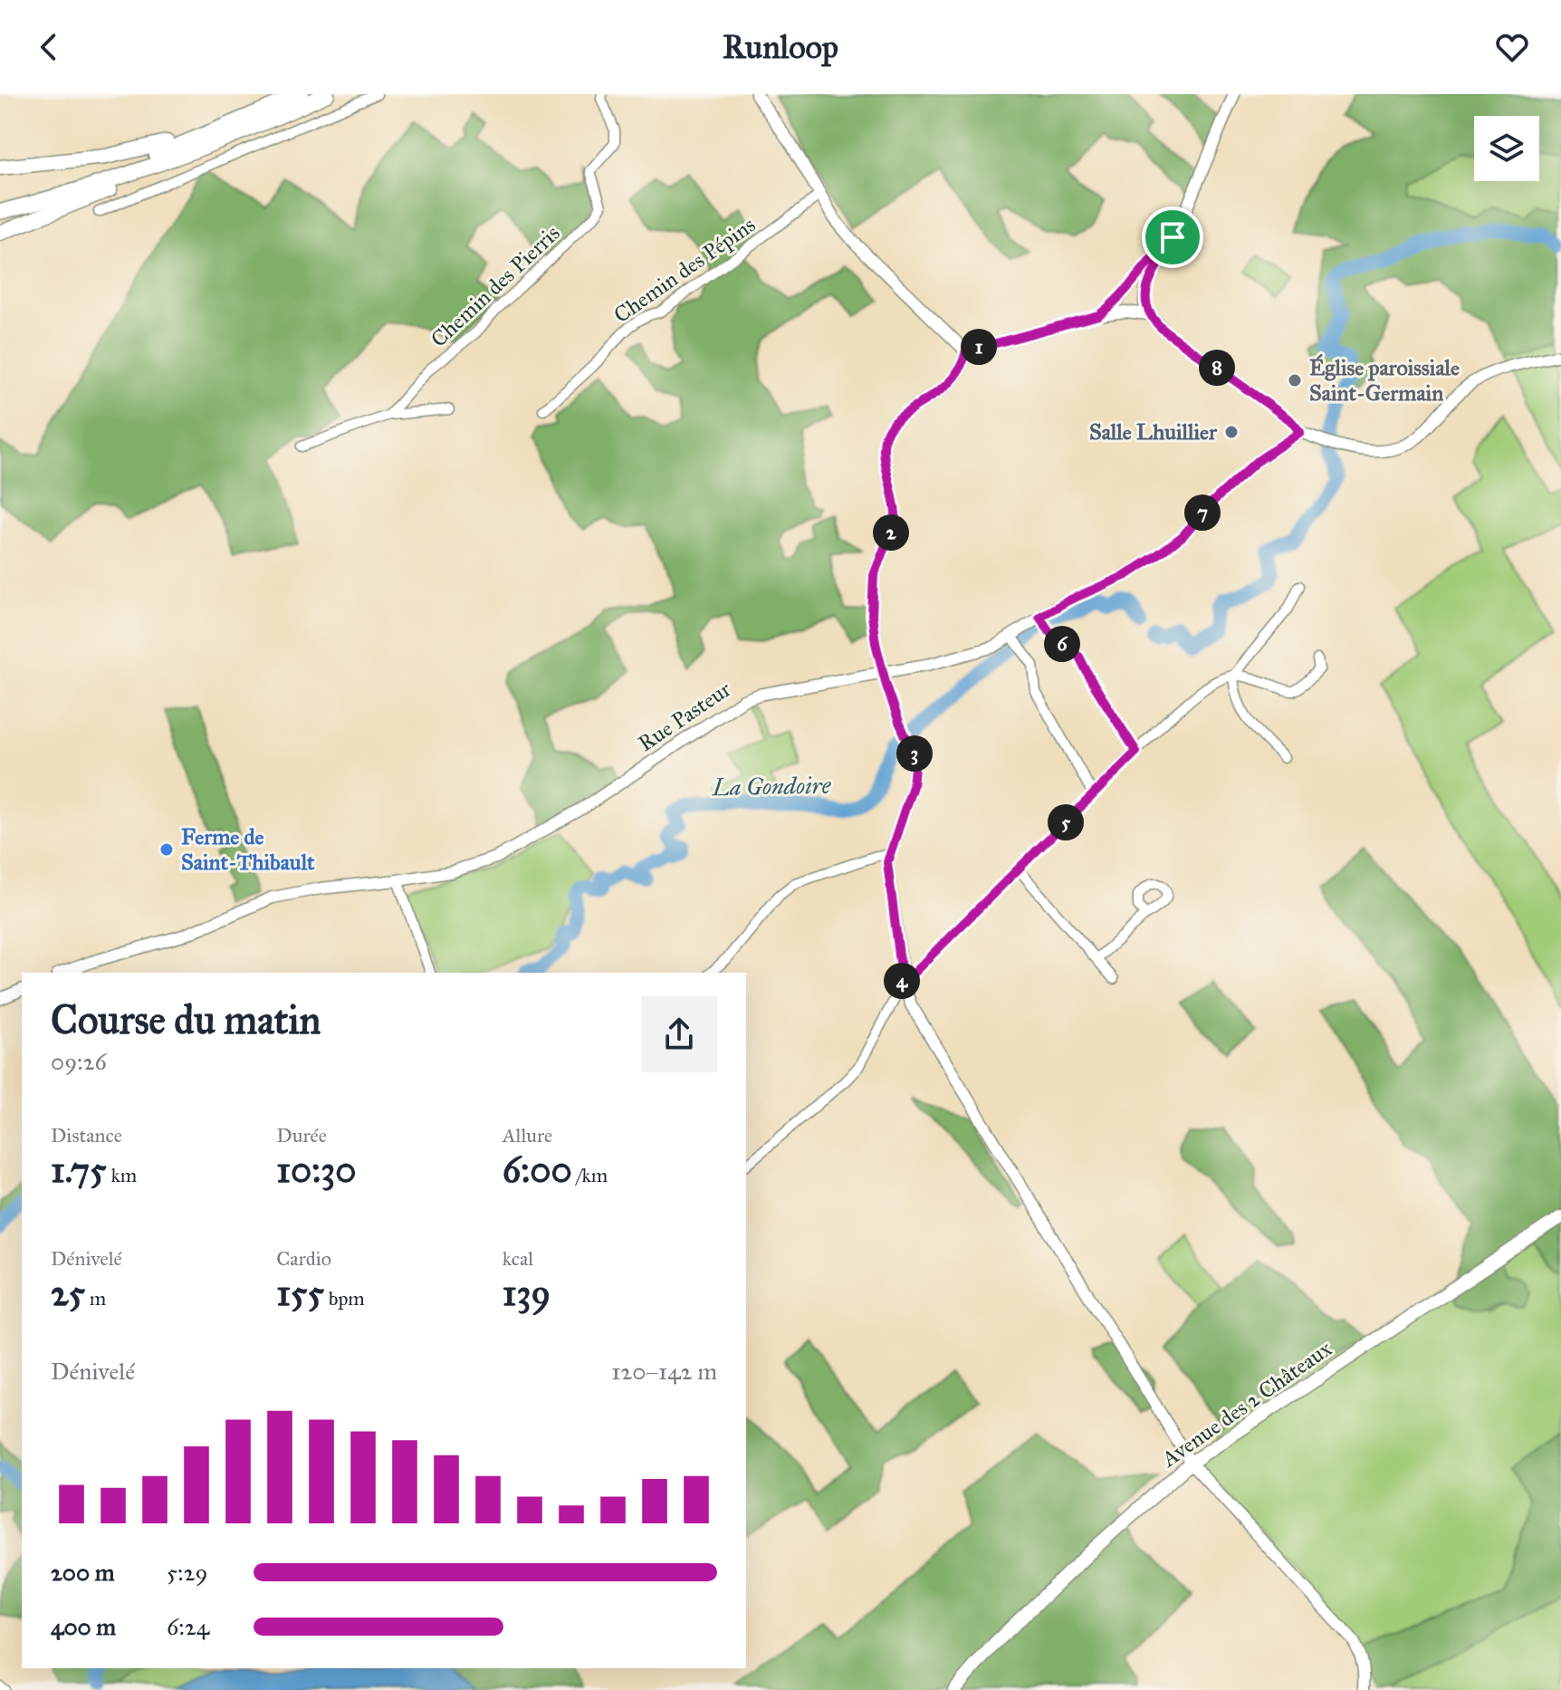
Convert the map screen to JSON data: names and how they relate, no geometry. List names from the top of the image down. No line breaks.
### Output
{"streets":{"main road":["Avenue des 2 Châteaux"],"street":["Chemin des Pépins","Chemin des Pierris","Rue Pasteur"]},"water":["La Gondoire"],"places":["Église paroissiale Saint-Germain","Salle Lhuillier","Ferme de Saint-Thibault"],"page":{"header":"Runloop","pins":["1","8","7","2","6","3","5","4"],"heading":["Course du matin","09:26"],"stats":[["Distance","1.75 km"],["Durée","10:30"],["Allure","6:00 /km"],["Dénivelé","25 m"],["Cardio","155 bpm"],["kcal","139"]],"chart":["Dénivelé","120–142 m"],"list":[{"name":"200 m","note":"5:29"},{"name":"400 m","note":"6:24"}]}}
